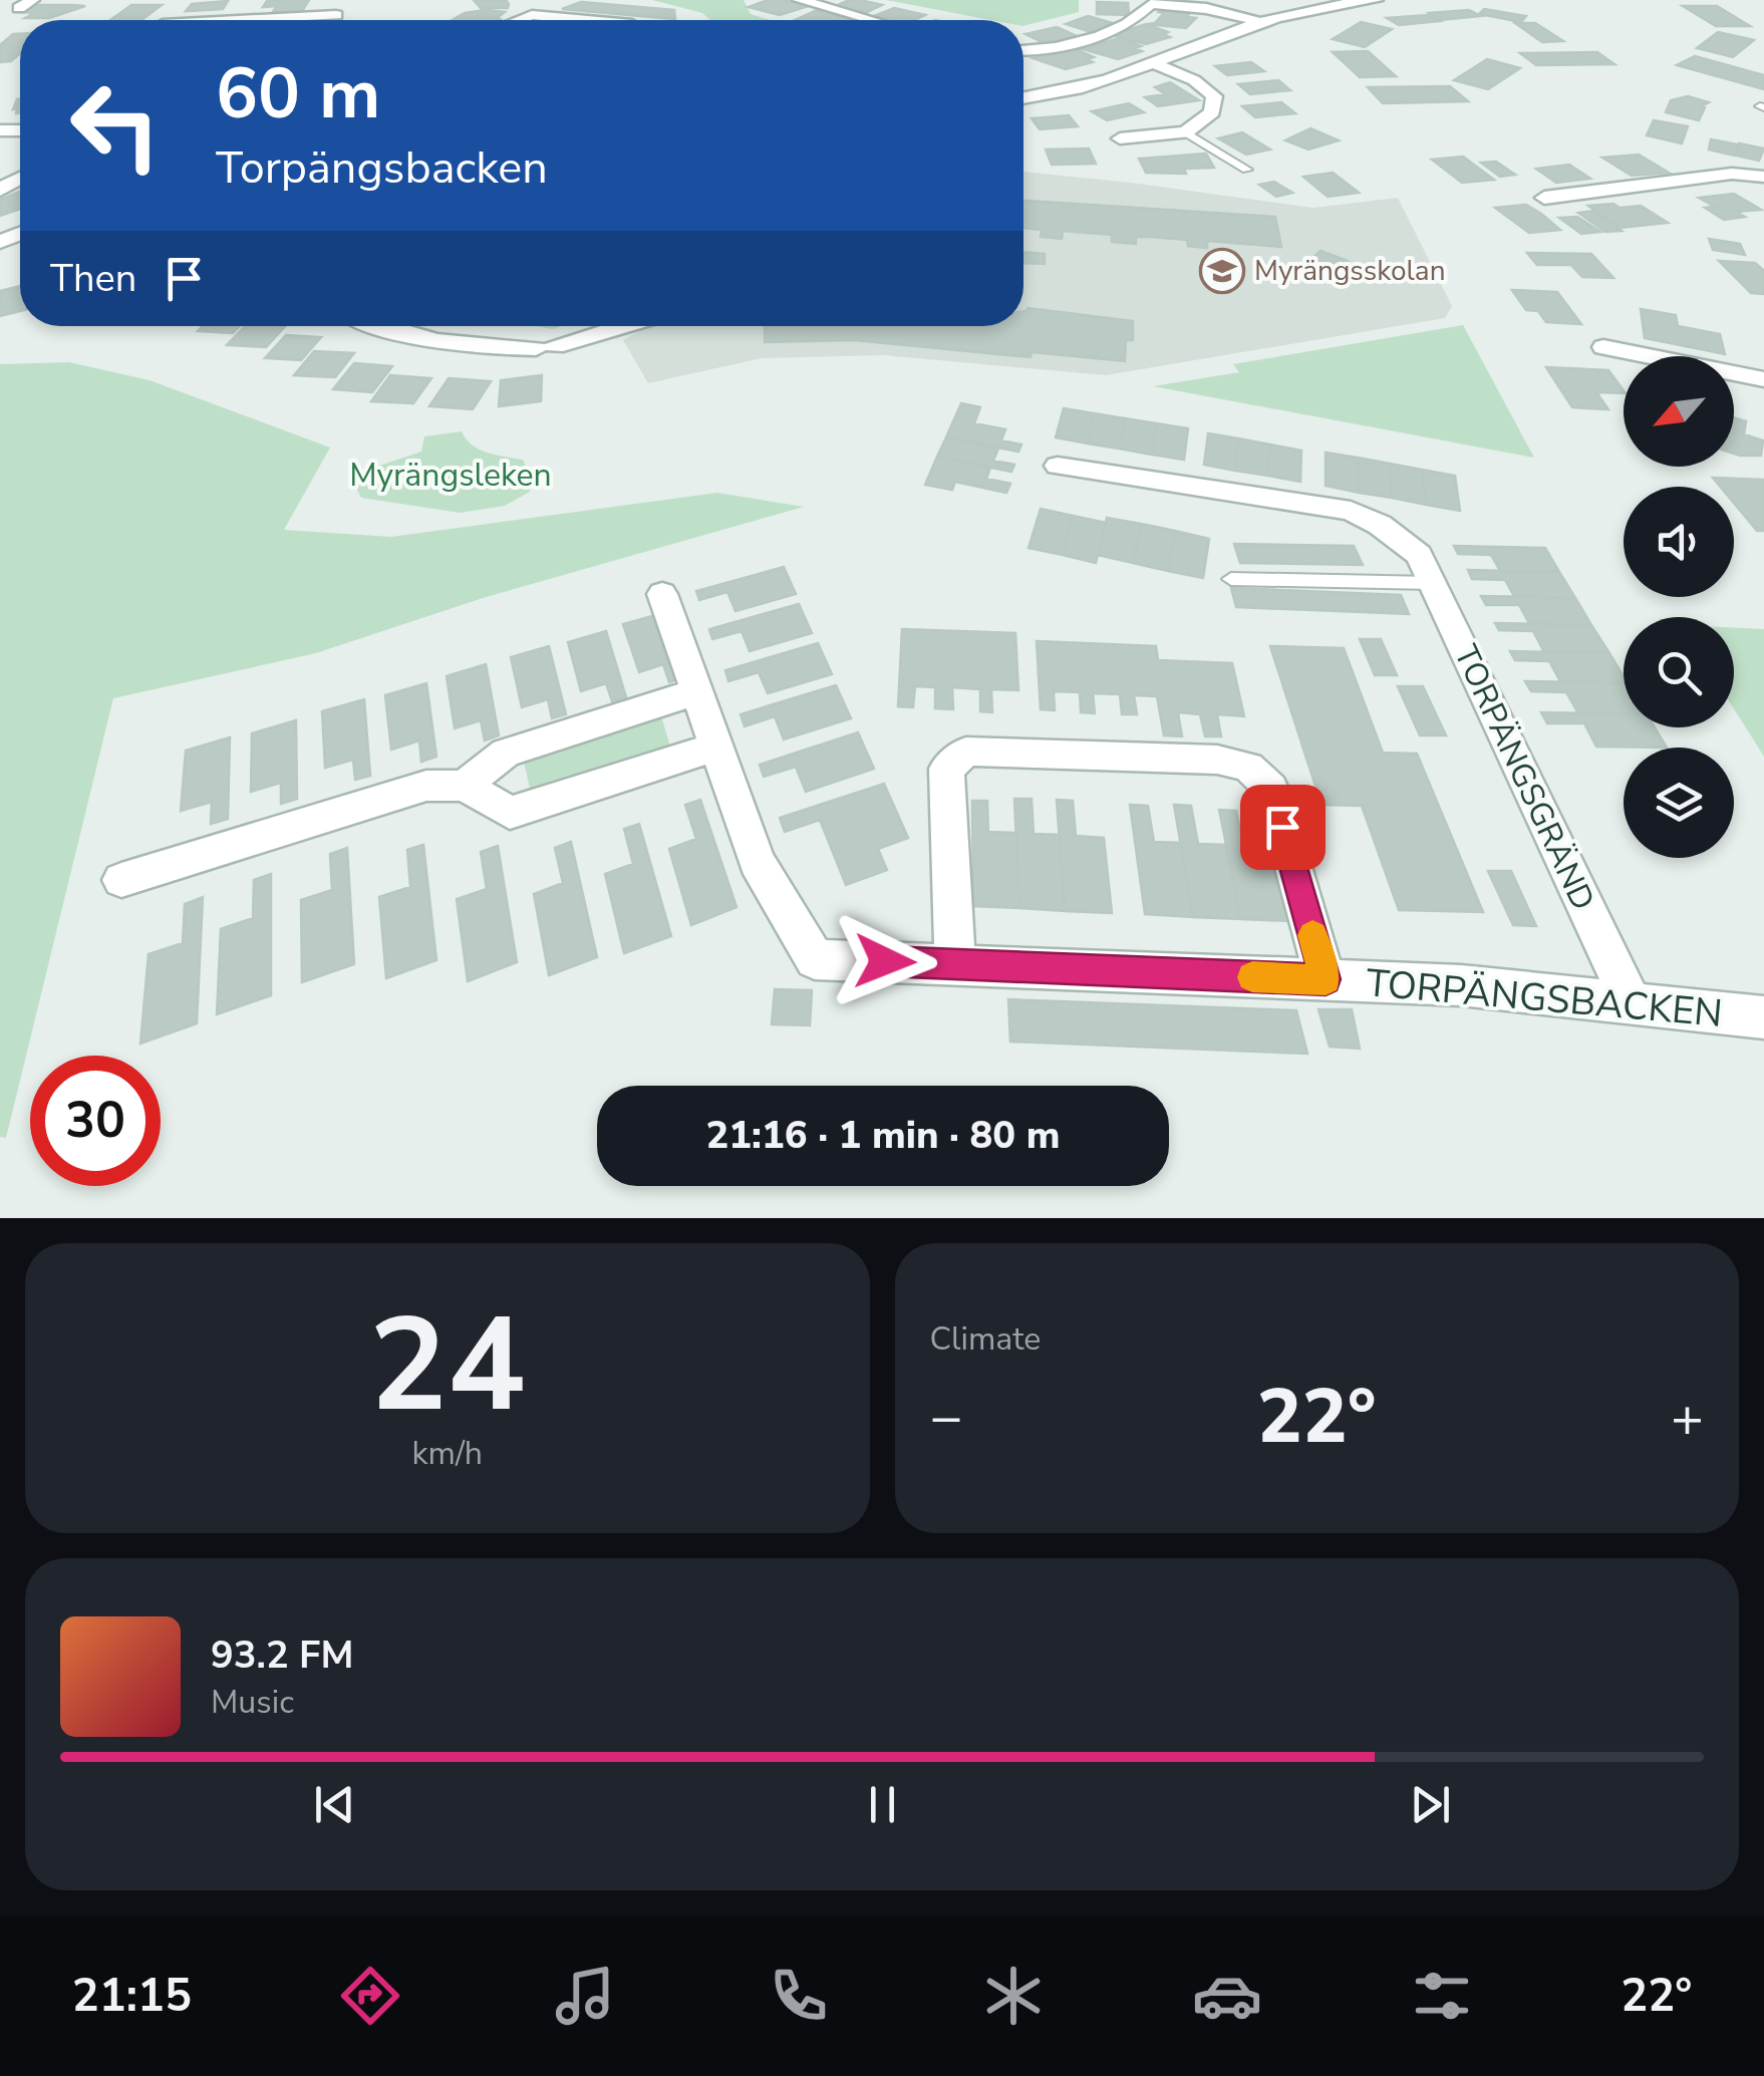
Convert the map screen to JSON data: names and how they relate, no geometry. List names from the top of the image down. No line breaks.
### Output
{"streets":{"street":["TORPÄNGSGRÄND","TORPÄNGSBACKEN"]},"crossings":[["TORPÄNGSGRÄND","TORPÄNGSBACKEN"]],"parks":["Myrängsleken"],"places":{"school or university":["Myrängsskolan"]},"north":"bottom left","page":{"turn":["60 m","Torpängsbacken"],"then":"Then","limit":"30","trip":"21:16 · 1 min · 80 m","tile":[["24","km/h"],"Climate"],"heat":["−","22°","+"],"song":["93.2 FM","Music"],"tabs":["21:15","22°"]}}
